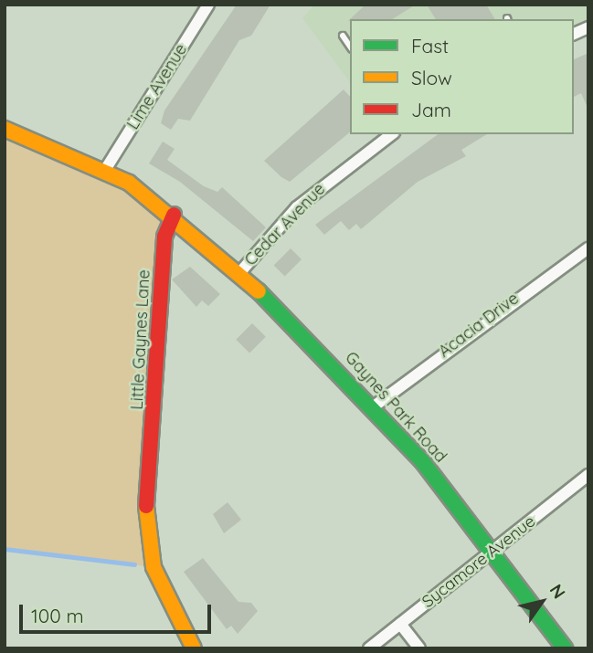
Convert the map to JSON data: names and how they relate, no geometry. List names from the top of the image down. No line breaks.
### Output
{"streets":{"street":["Lime Avenue","Cedar Avenue","Acacia Drive","Little Gaynes Lane","Gaynes Park Road","Sycamore Avenue"]},"crossings":[["Cedar Avenue","Gaynes Park Road"],["Acacia Drive","Gaynes Park Road"],["Little Gaynes Lane","Gaynes Park Road"],["Gaynes Park Road","Sycamore Avenue"]],"legend":["Fast","Slow","Jam"],"scale_bar":"100 m","north":"top right"}
